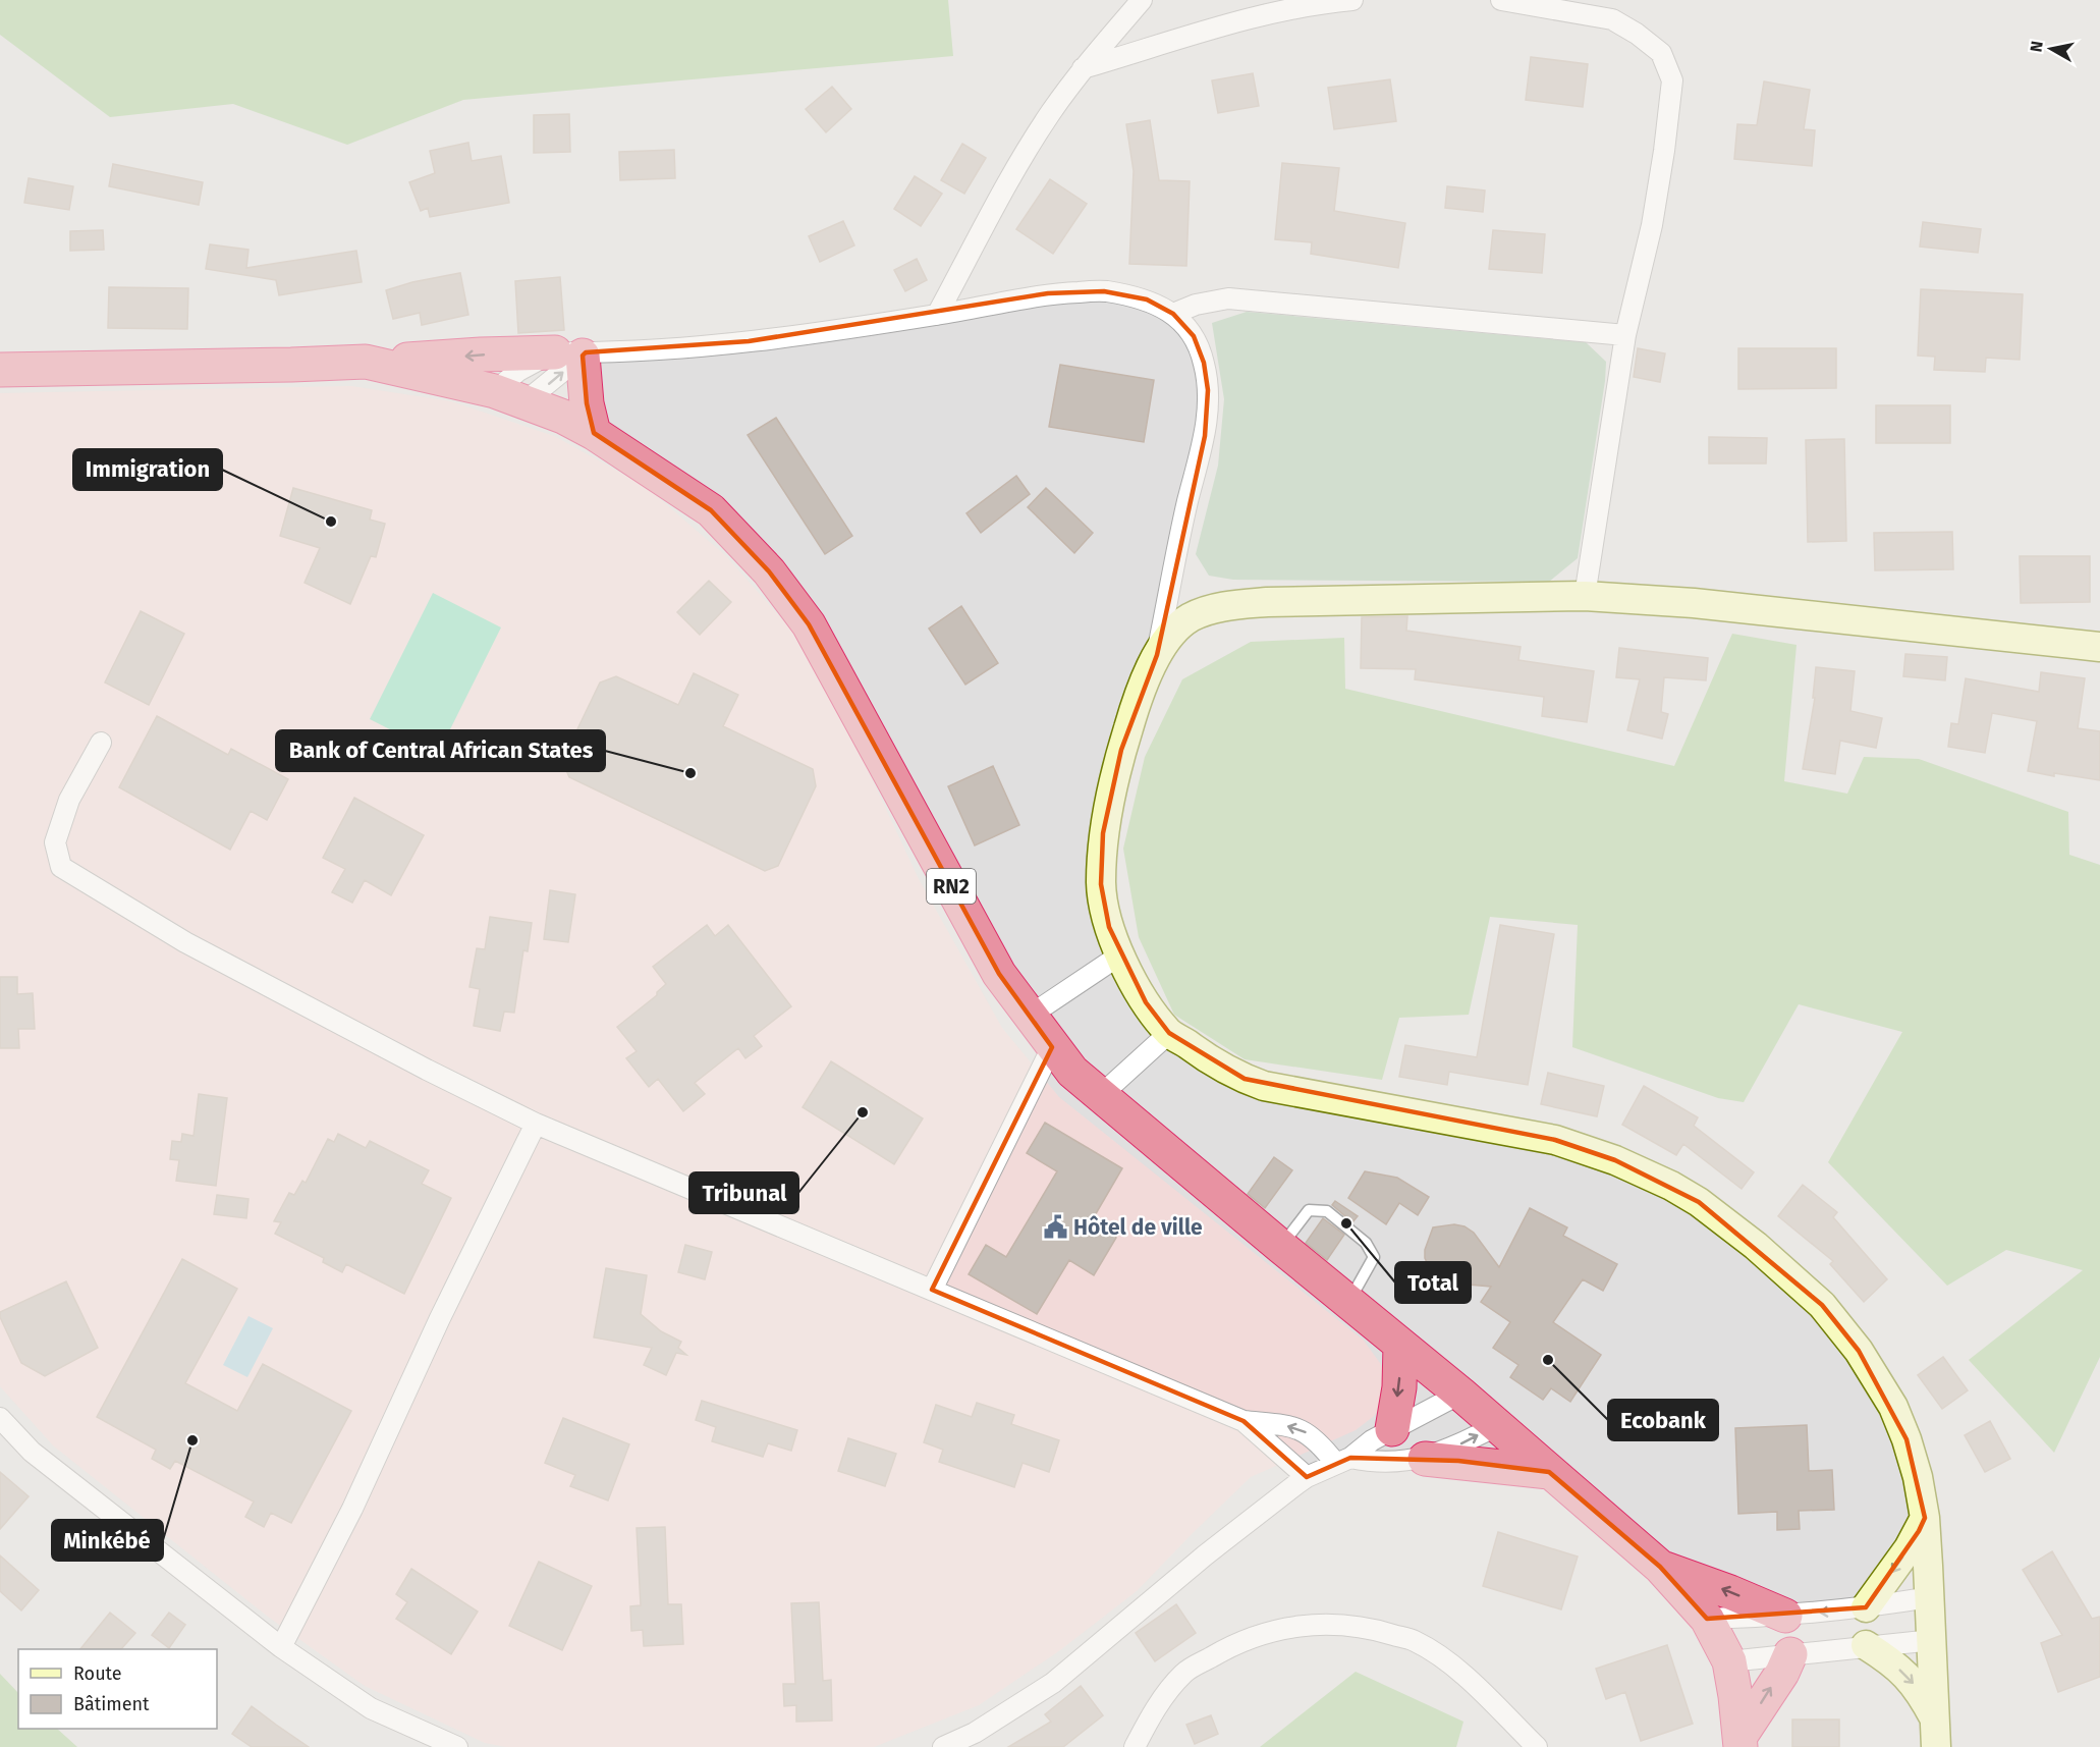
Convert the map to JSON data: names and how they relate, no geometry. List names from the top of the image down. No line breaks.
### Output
{"streets":{"highway":["RN2"]},"places":{"other":["Immigration","Bank of Central African States","Tribunal","Total","Ecobank","Minkébé"],"public building":["Hôtel de ville"]},"legend":["Route","Bâtiment"],"north":"left"}
